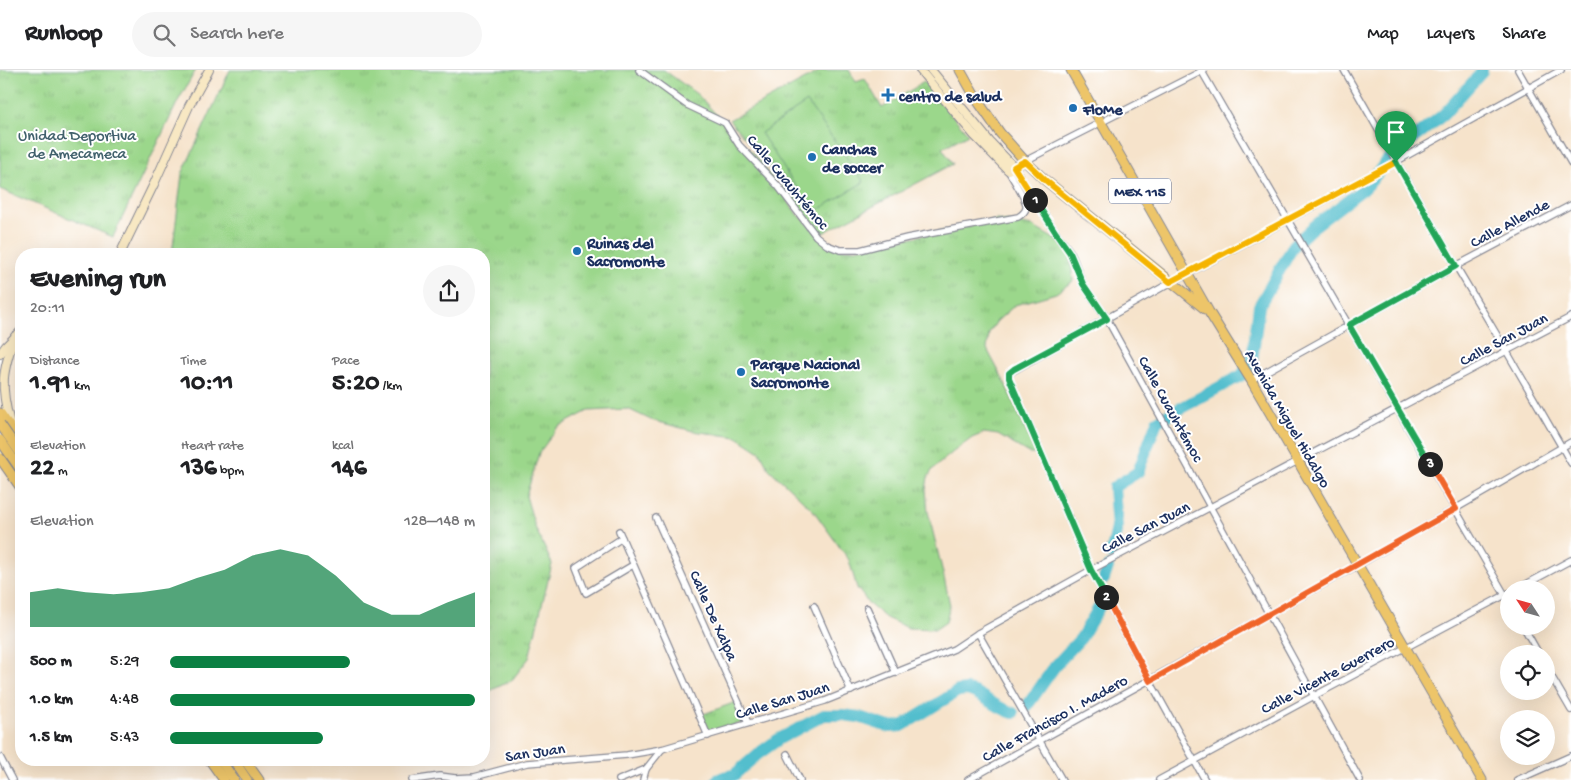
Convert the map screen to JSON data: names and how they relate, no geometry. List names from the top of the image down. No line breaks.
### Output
{"streets":{"main road":["Calle Cuauhtémoc","MEX 115","Avenida Miguel Hidalgo"],"street":["Calle Allende","Calle San Juan","Calle De Xalpa","Calle Vicente Guerrero","Calle Francisco I. Madero","San Juan"]},"crossings":[["Calle Cuauhtémoc","Calle San Juan"],["Calle Cuauhtémoc","Calle Vicente Guerrero"],["Calle Cuauhtémoc","Calle Francisco I. Madero"],["MEX 115","Avenida Miguel Hidalgo"],["Calle Allende","Avenida Miguel Hidalgo"],["Calle San Juan","Avenida Miguel Hidalgo"],["Calle San Juan","Calle De Xalpa"],["Calle San Juan","San Juan"],["Avenida Miguel Hidalgo","Calle Vicente Guerrero"],["Avenida Miguel Hidalgo","Calle Francisco I. Madero"]],"parks":["Unidad Deportiva de Amecameca"],"places":{"health":["centro de salud"],"other":["FloMe","Canchas de soccer","Ruinas del Sacromonte","Parque Nacional Sacromonte"]},"north":"top left","page":{"header":"Runloop","search":"Search here","nav":["Map","Layers","Share"],"pins":["1","3","2"],"heading":["Evening run","20:11"],"stats":[["Distance","1.91 km"],["Time","10:11"],["Pace","5:20 /km"],["Elevation","22 m"],["Heart rate","136 bpm"],["kcal","146"]],"chart":["Elevation","128–148 m"],"list":[{"name":"500 m","note":"5:29"},{"name":"1.0 km","note":"4:48"},{"name":"1.5 km","note":"5:43"}]}}
